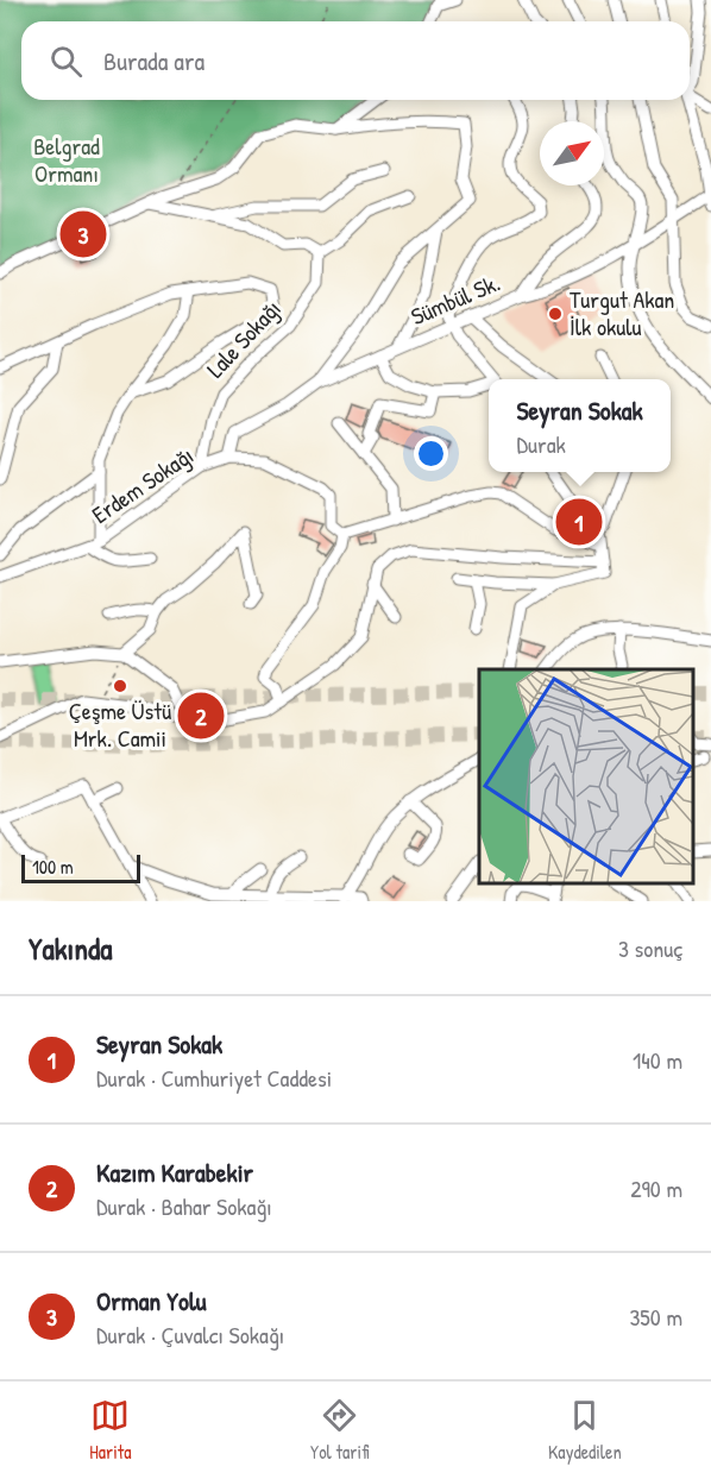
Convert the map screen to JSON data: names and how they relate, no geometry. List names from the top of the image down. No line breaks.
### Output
{"streets":{"street":["Sümbül Sk.","Lale Sokağı","Erdem Sokağı"]},"crossings":[["Sümbül Sk.","Erdem Sokağı"],["Lale Sokağı","Erdem Sokağı"]],"parks":["Belgrad Ormanı"],"places":["Turgut Akan İlk okulu","Çeşme Üstü Mrk. Camii"],"scale_bar":"100 m","north":"top right","page":{"search":"Burada ara","pins":["3","1","2"],"popup":["Seyran Sokak","Durak"],"scale":"100 m","heading":["Yakında","3 sonuç"],"list":[{"mark":"1","name":"Seyran Sokak","note":"Durak · Cumhuriyet Caddesi","value":"140 m"},{"mark":"2","name":"Kazım Karabekir","note":"Durak · Bahar Sokağı","value":"290 m"},{"mark":"3","name":"Orman Yolu","note":"Durak · Çuvalcı Sokağı","value":"350 m"}],"nav":["Harita","Yol tarifi","Kaydedilen"]}}
